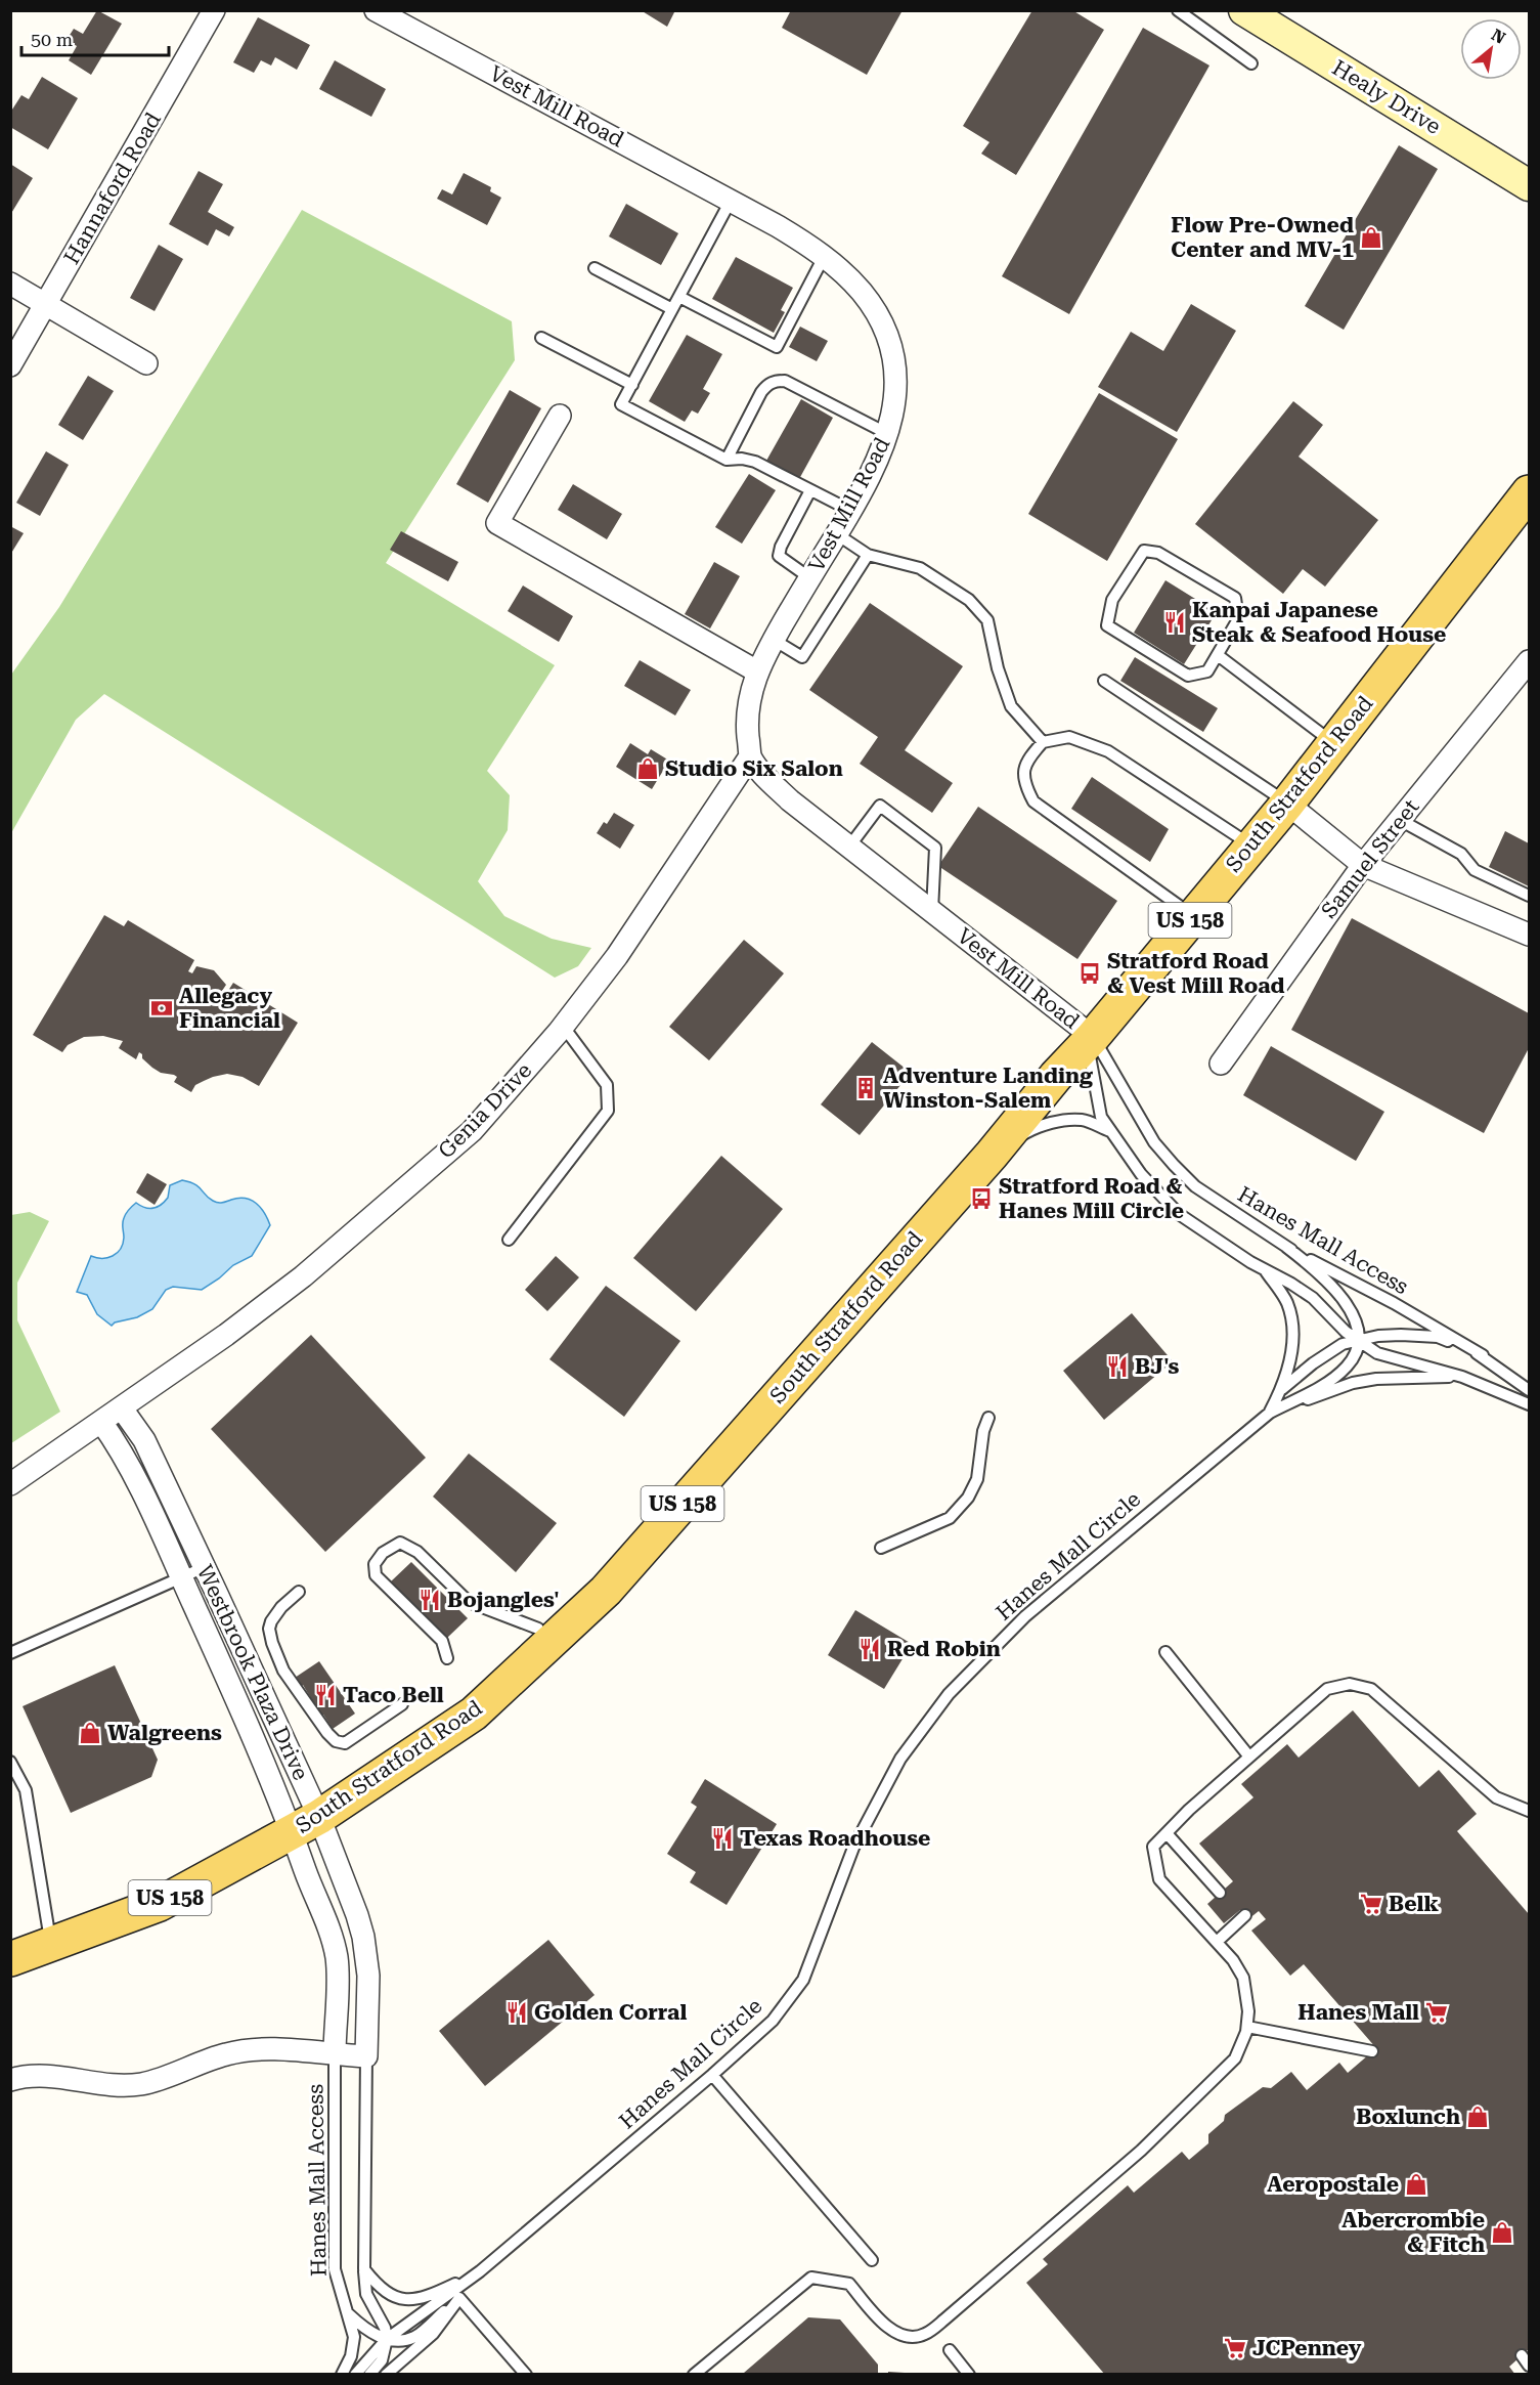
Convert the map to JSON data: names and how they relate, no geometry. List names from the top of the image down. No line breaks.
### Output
{"streets":{"main road":["South Stratford Road","US 158"],"street":["Healy Drive","Vest Mill Road","Hannaford Road","Samuel Street","Genia Drive","Westbrook Plaza Drive"],"lane":["Hanes Mall Access","Hanes Mall Circle"]},"crossings":[["Vest Mill Road","South Stratford Road"],["Vest Mill Road","Genia Drive"],["Vest Mill Road","Hanes Mall Access"],["South Stratford Road","Hanes Mall Access"],["South Stratford Road","Westbrook Plaza Drive"],["Genia Drive","Westbrook Plaza Drive"],["Hanes Mall Access","Hanes Mall Circle"],["Hanes Mall Access","Westbrook Plaza Drive"]],"places":{"shop":["Flow Pre-Owned Center and MV-1","Studio Six Salon","Walgreens","Boxlunch","Aeropostale","Abercrombie & Fitch"],"restaurant":["Kanpai Japanese Steak & Seafood House","BJ's","Bojangles'","Red Robin","Taco Bell","Texas Roadhouse","Golden Corral"],"bus stop":["Stratford Road & Vest Mill Road","Stratford Road & Hanes Mill Circle"],"bank":["Allegacy Financial"],"building":["Adventure Landing Winston-Salem"],"supermarket":["Belk","Hanes Mall","JCPenney"]},"scale_bar":"50 m","north":"top right"}
